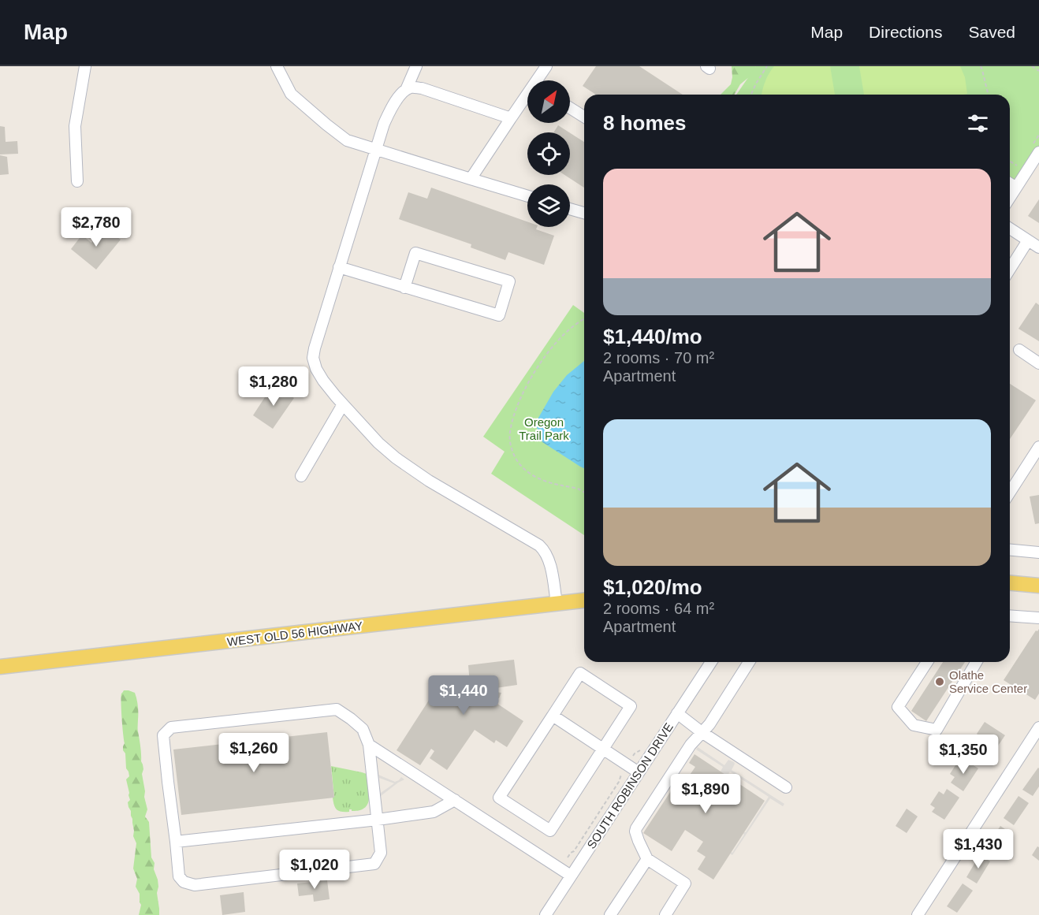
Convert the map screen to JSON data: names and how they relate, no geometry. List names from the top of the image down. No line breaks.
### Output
{"streets":{"main road":["WEST OLD 56 HIGHWAY"],"street":["SOUTH ROBINSON DRIVE"]},"parks":["Oregon Trail Park"],"places":["Olathe Service Center"],"north":"top right","page":{"header":"Map","nav":["Map","Directions","Saved"],"heading":"8 homes","list":[{"name":"$1,440/mo","note":"2 rooms · 70 m² · Apartment"},{"name":"$1,020/mo","note":"2 rooms · 64 m² · Apartment"}],"price":["$2,780","$1,280","$1,440","$1,260","$1,350","$1,890","$1,430","$1,020"]}}
